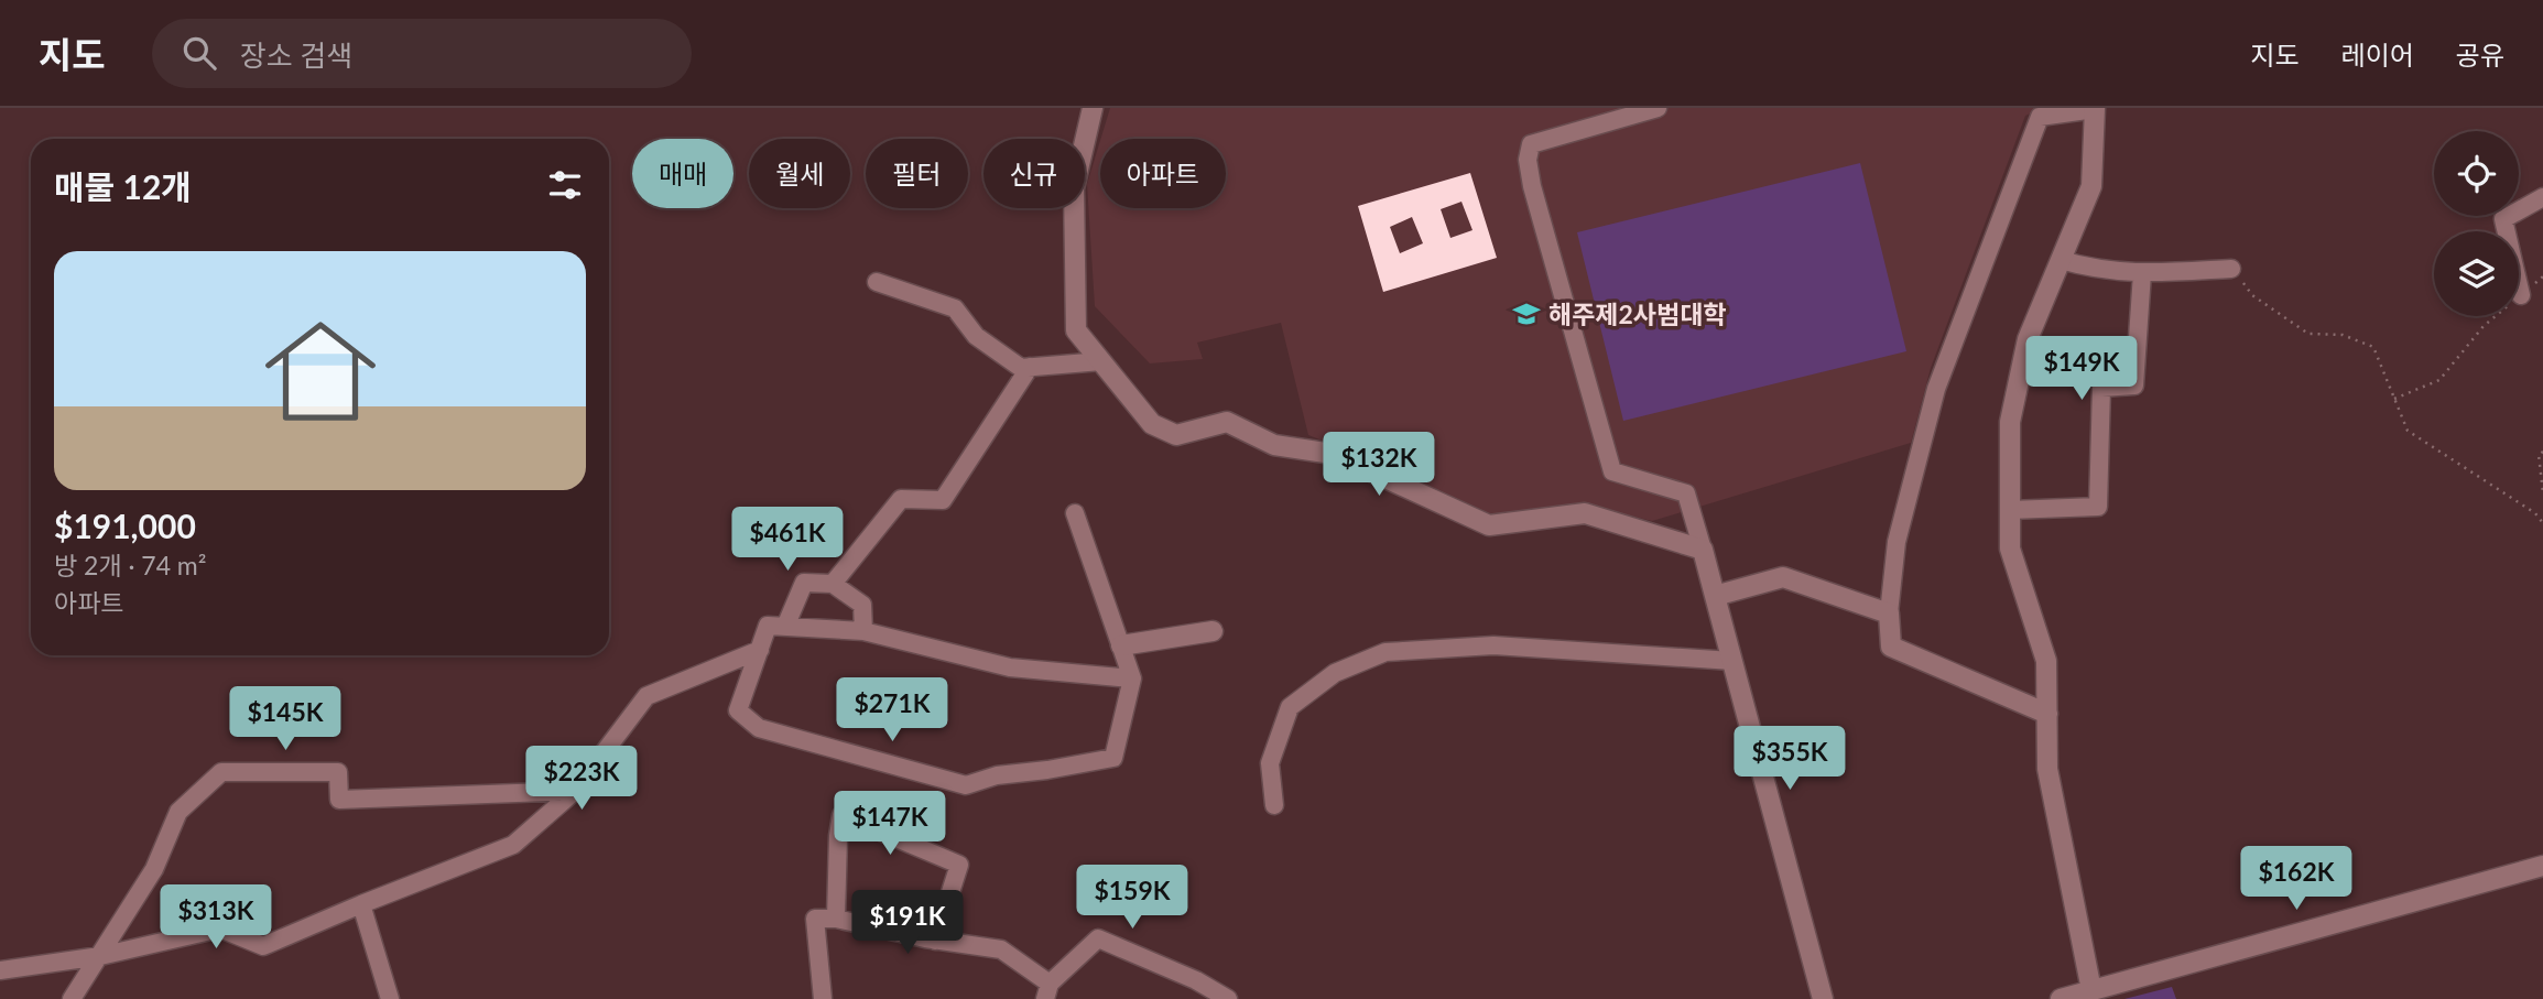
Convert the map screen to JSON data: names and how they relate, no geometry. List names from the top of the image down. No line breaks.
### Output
{"places":{"school or university":["해주제2사범대학"]},"page":{"header":"지도","search":"장소 검색","nav":["지도","레이어","공유"],"chip":["매매","월세","필터","신규","아파트"],"heading":"매물 12개","list":[{"name":"$191,000","note":"방 2개 · 74 m² · 아파트"}],"price":["$149K","$132K","$461K","$271K","$145K","$355K","$223K","$147K","$162K","$159K","$313K","$191K"]}}
